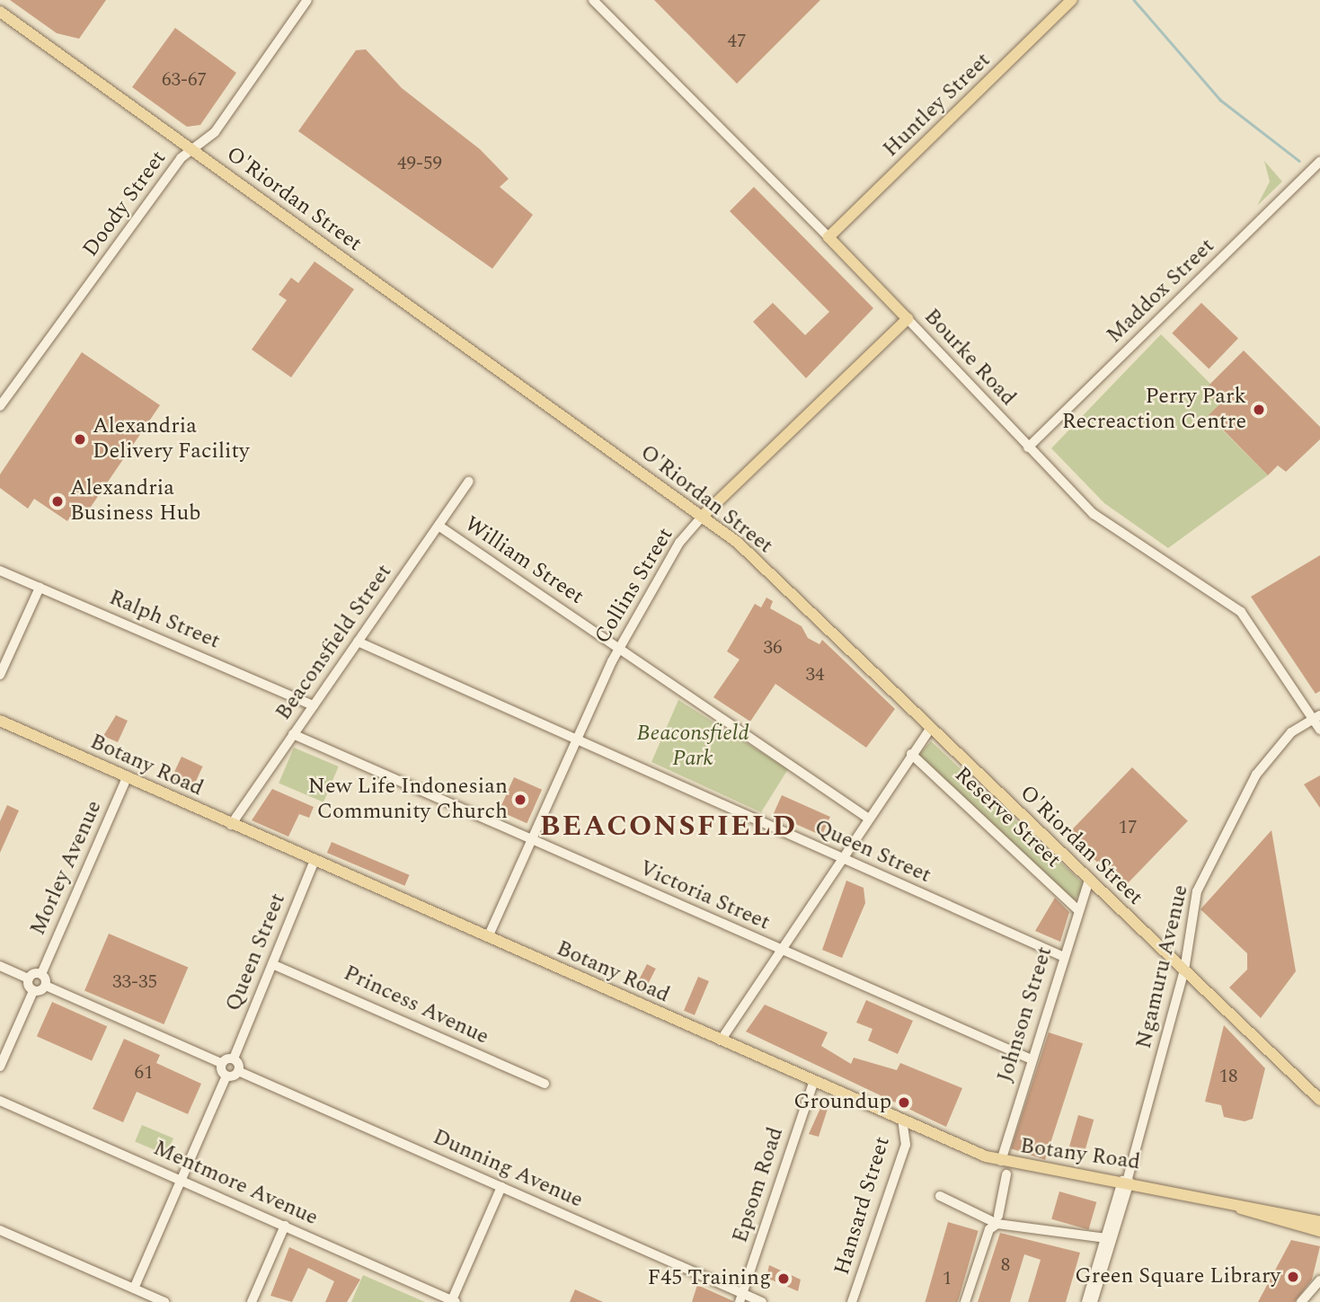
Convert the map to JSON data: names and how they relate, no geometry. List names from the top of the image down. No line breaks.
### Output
{"streets":{"main road":["Huntley Street","O'Riordan Street","Bourke Road","Collins Street","Botany Road"],"street":["Doody Street","Maddox Street","William Street","Ralph Street","Beaconsfield Street","Reserve Street","Queen Street","Morley Avenue","Victoria Street","Ngamuru Avenue","Princess Avenue","Johnson Street","Dunning Avenue","Mentmore Avenue","Epsom Road","Hansard Street"]},"crossings":[["Huntley Street","Bourke Road"],["O'Riordan Street","Doody Street"],["O'Riordan Street","Collins Street"],["O'Riordan Street","Ngamuru Avenue"],["O'Riordan Street","Johnson Street"],["Maddox Street","Bourke Road"],["Bourke Road","Collins Street"],["Bourke Road","Ngamuru Avenue"],["William Street","Collins Street"],["William Street","Beaconsfield Street"],["Collins Street","Botany Road"],["Collins Street","Queen Street"],["Collins Street","Victoria Street"],["Ralph Street","Beaconsfield Street"],["Beaconsfield Street","Botany Road"],["Beaconsfield Street","Queen Street"],["Beaconsfield Street","Victoria Street"],["Botany Road","Queen Street"],["Botany Road","Morley Avenue"],["Botany Road","Ngamuru Avenue"],["Botany Road","Johnson Street"],["Botany Road","Epsom Road"],["Botany Road","Hansard Street"],["Reserve Street","Johnson Street"],["Queen Street","Princess Avenue"],["Queen Street","Johnson Street"],["Victoria Street","Johnson Street"],["Dunning Avenue","Epsom Road"]],"districts":["BEACONSFIELD"],"parks":["Beaconsfield Park"],"places":["Perry Park Recreaction Centre","Alexandria Delivery Facility","Alexandria Business Hub","New Life Indonesian Community Church","Groundup","Green Square Library","F45 Training"],"house_numbers":["47","63-67","49-59","36","34","17","33-35","61","18","8","1"]}
